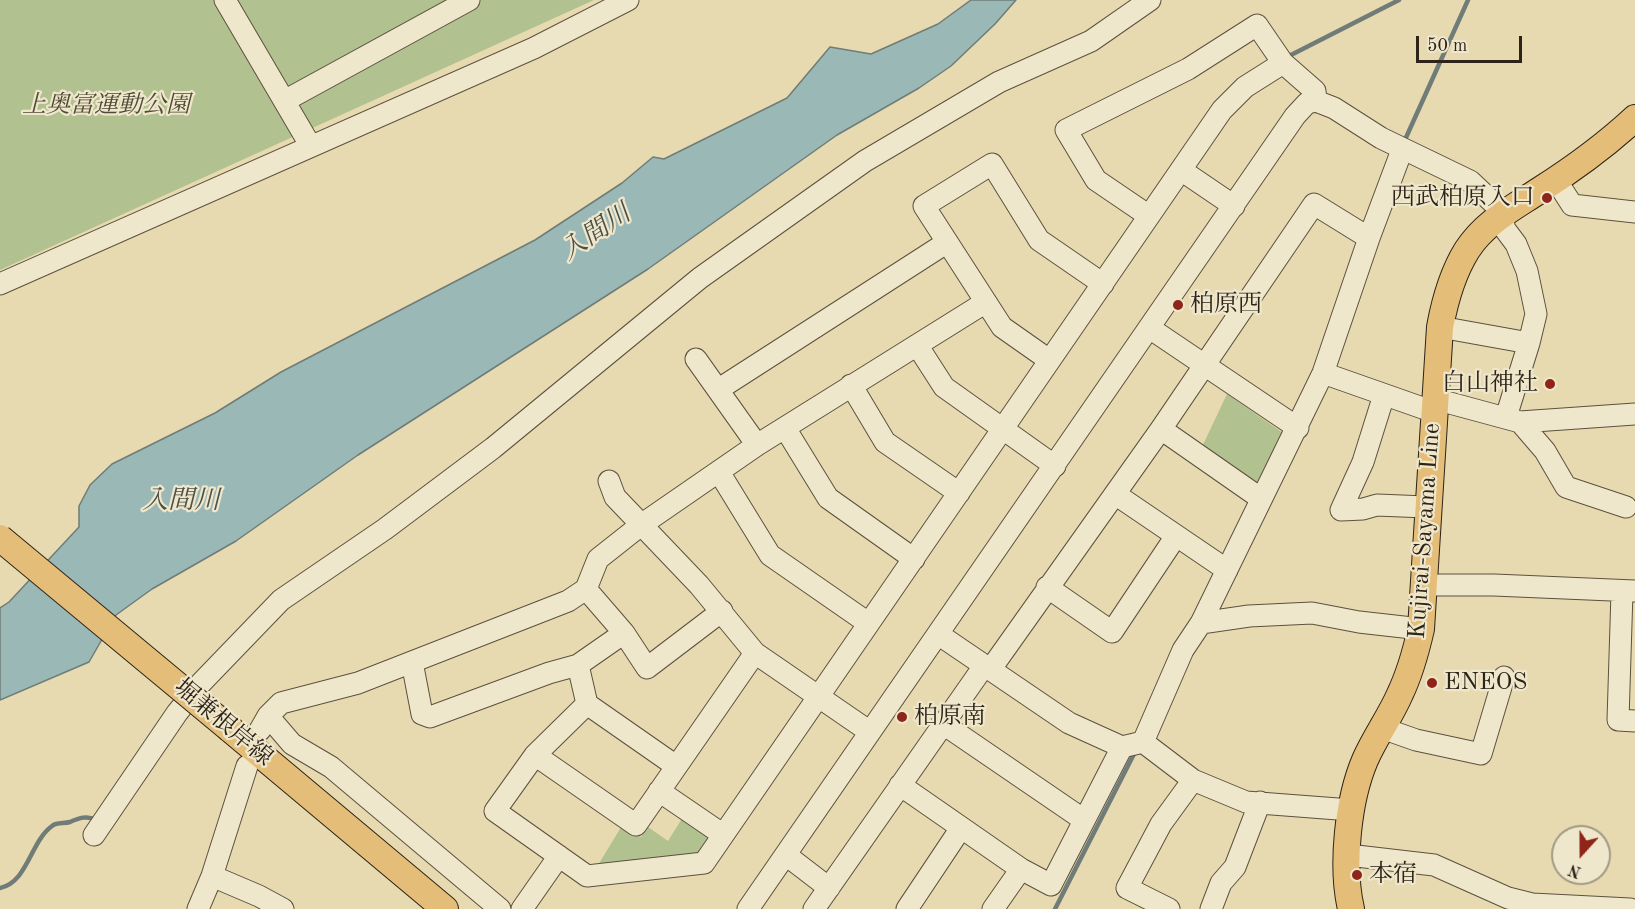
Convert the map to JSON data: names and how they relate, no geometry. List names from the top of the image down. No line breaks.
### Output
{"streets":{"main road":["Kujirai-Sayama Line","堀兼根岸線"]},"water":["入間川"],"parks":["上奥富運動公園"],"places":["西武柏原入口","柏原西","白山神社","ENEOS","柏原南","本宿"],"scale_bar":"50 m","north":"bottom"}
